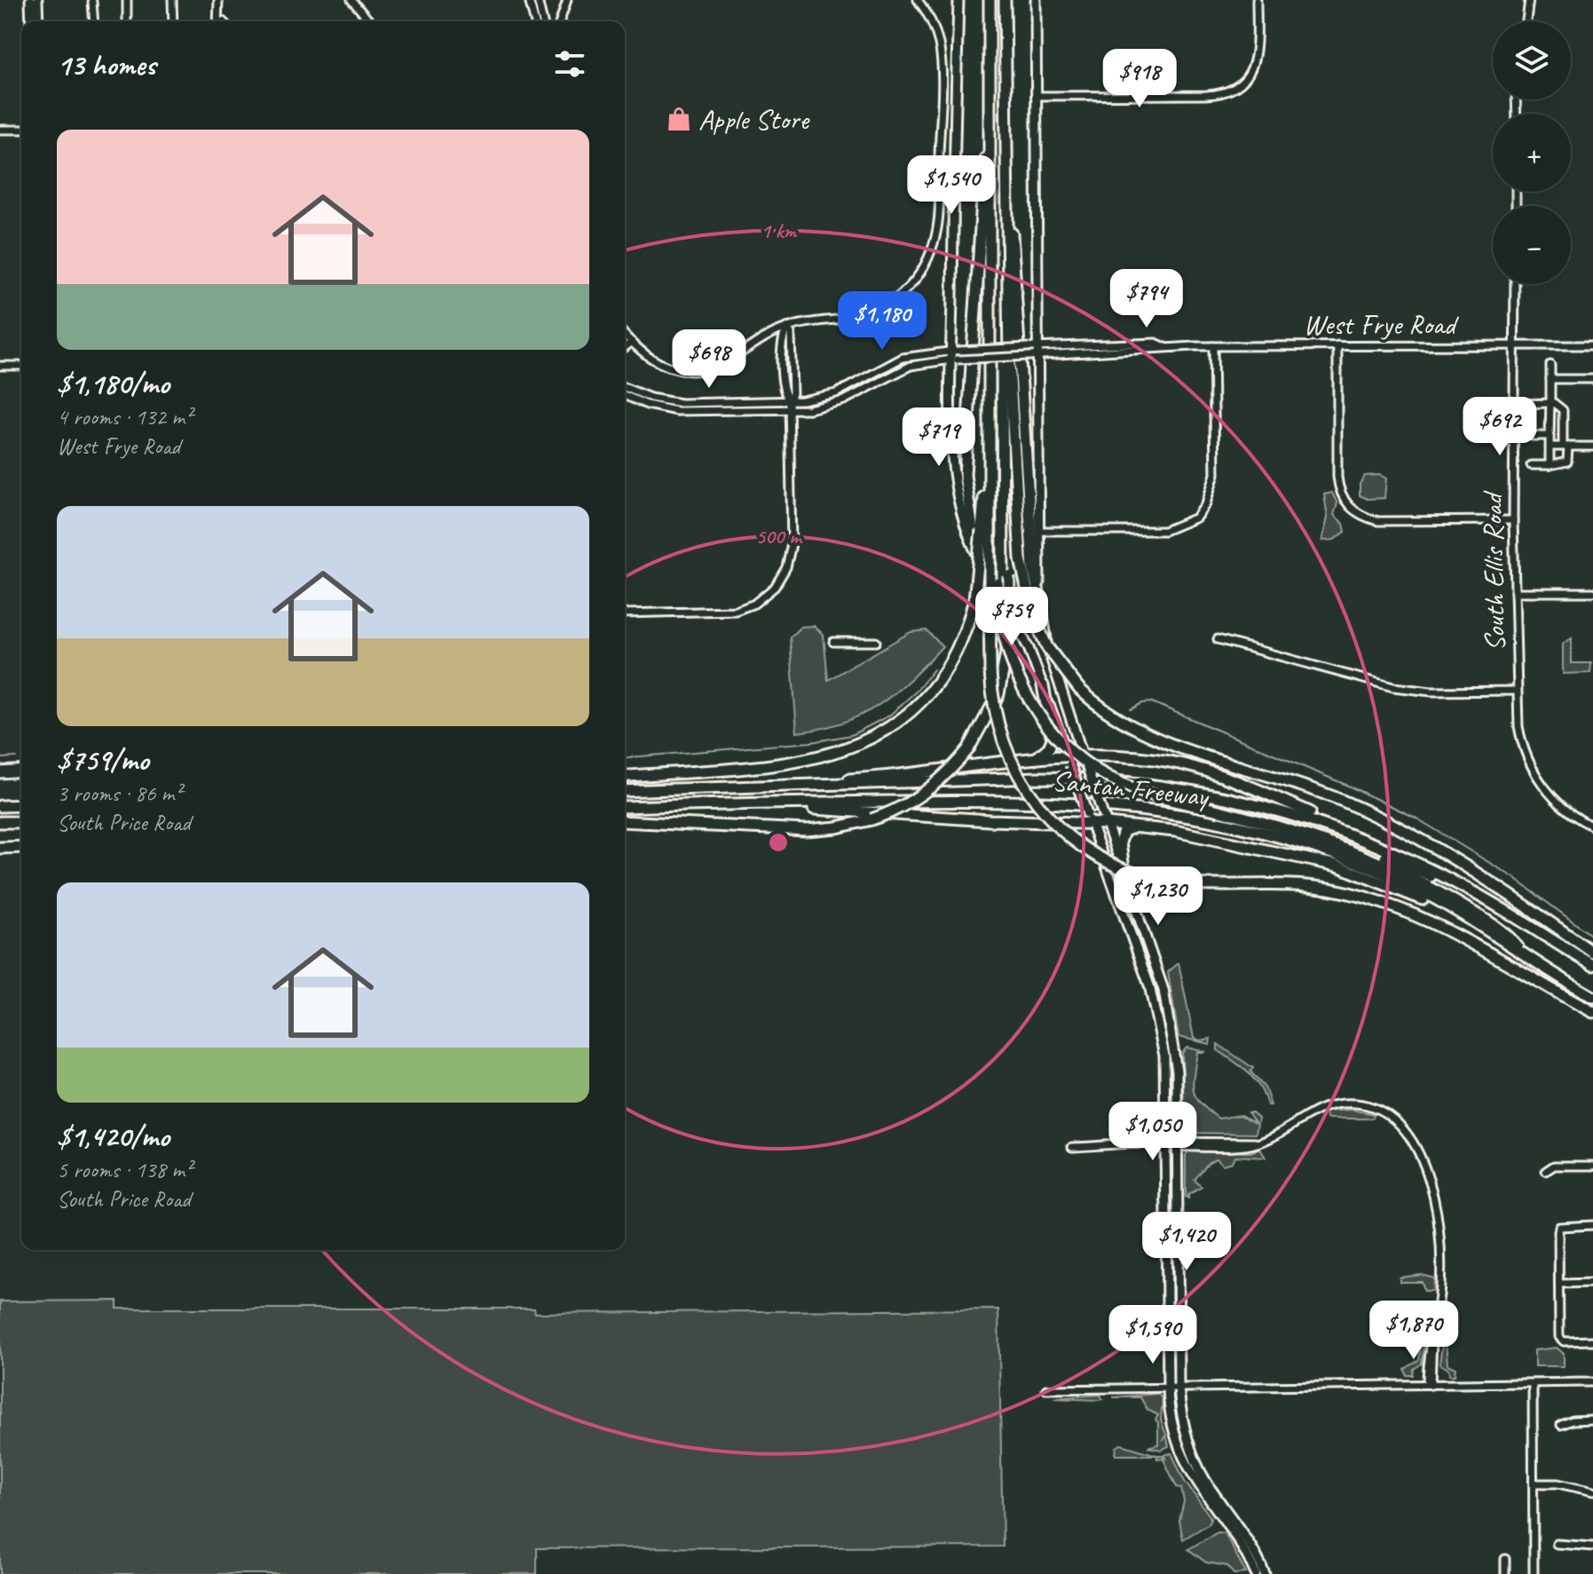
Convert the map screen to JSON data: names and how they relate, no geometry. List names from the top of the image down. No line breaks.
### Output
{"streets":{"highway":["Santan Freeway"],"street":["West Frye Road","South Ellis Road"]},"crossings":[["West Frye Road","South Ellis Road"]],"places":{"shop":["Apple Store"]},"page":{"map_buttons":["+","−"],"heading":"13 homes","price":["$918","$1,540","$794","$1,180","$698","$692","$719","$759","$1,230","$1,050","$1,420","$1,870","$1,590"],"list":[{"name":"$1,180/mo","note":"4 rooms · 132 m² · West Frye Road"},{"name":"$759/mo","note":"3 rooms · 86 m² · South Price Road"},{"name":"$1,420/mo","note":"5 rooms · 138 m² · South Price Road"}]},"rings":["1 km","500 m"]}
